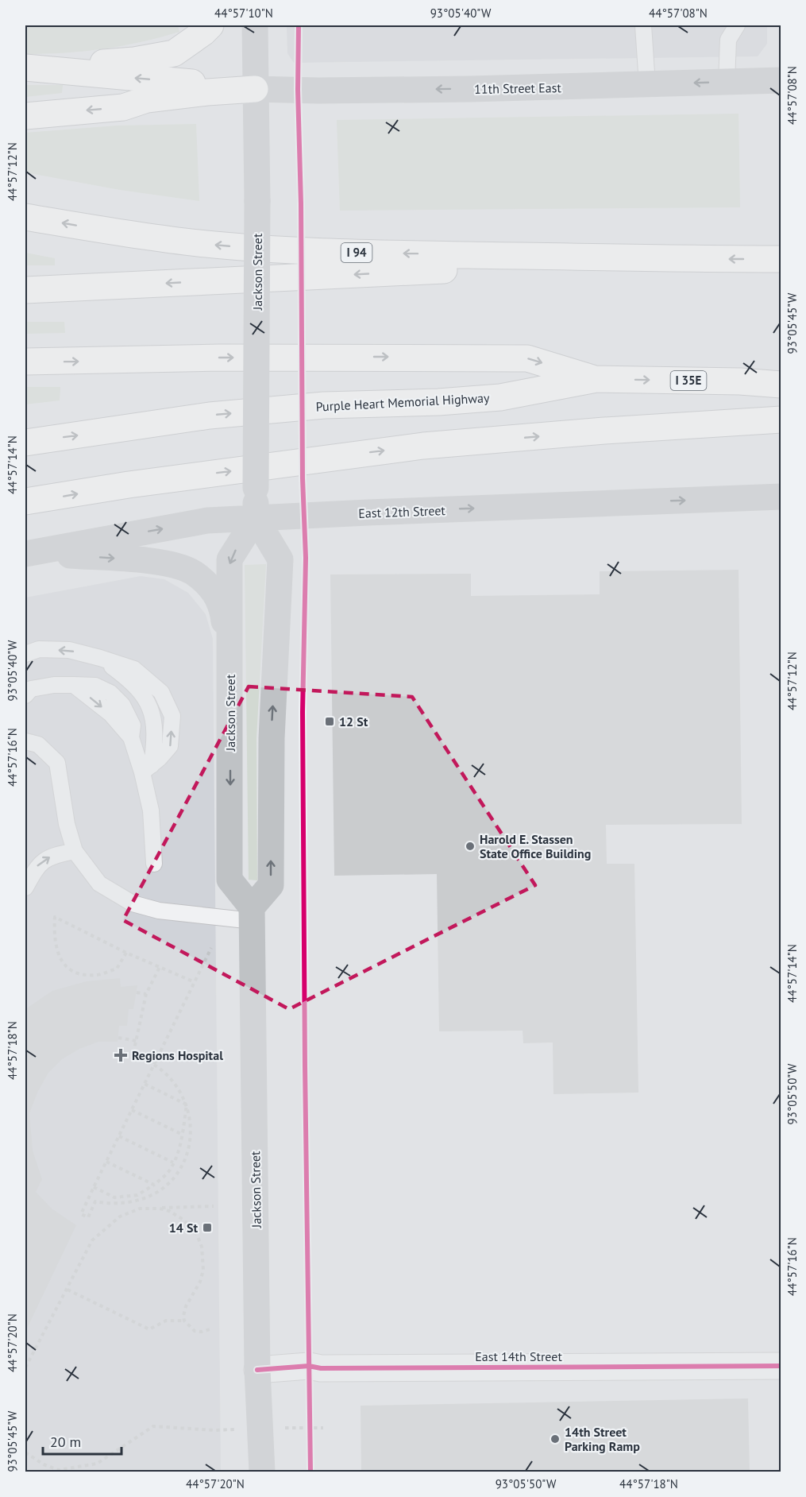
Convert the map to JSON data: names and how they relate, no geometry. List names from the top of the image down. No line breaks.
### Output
{"streets":{"highway":["I 94","I 35E","Purple Heart Memorial Highway"],"main road":["11th Street East","Jackson Street","East 12th Street"],"street":["East 14th Street"]},"crossings":[["11th Street East","Jackson Street"],["Jackson Street","East 12th Street"],["Jackson Street","East 14th Street"],["I 35E","Purple Heart Memorial Highway"]],"one_way":["11th Street East","East 12th Street"],"places":{"transit":["12 St","14 St"],"other":["Harold E. Stassen State Office Building","14th Street Parking Ramp"],"health":["Regions Hospital"]},"scale_bar":"20 m","coordinates":["44°57'10\"N","93°05'40\"W","44°57'08\"N","44°57'12\"N","93°05'45\"W","44°57'14\"N","44°57'16\"N","44°57'18\"N","93°05'50\"W","44°57'20\"N"]}
